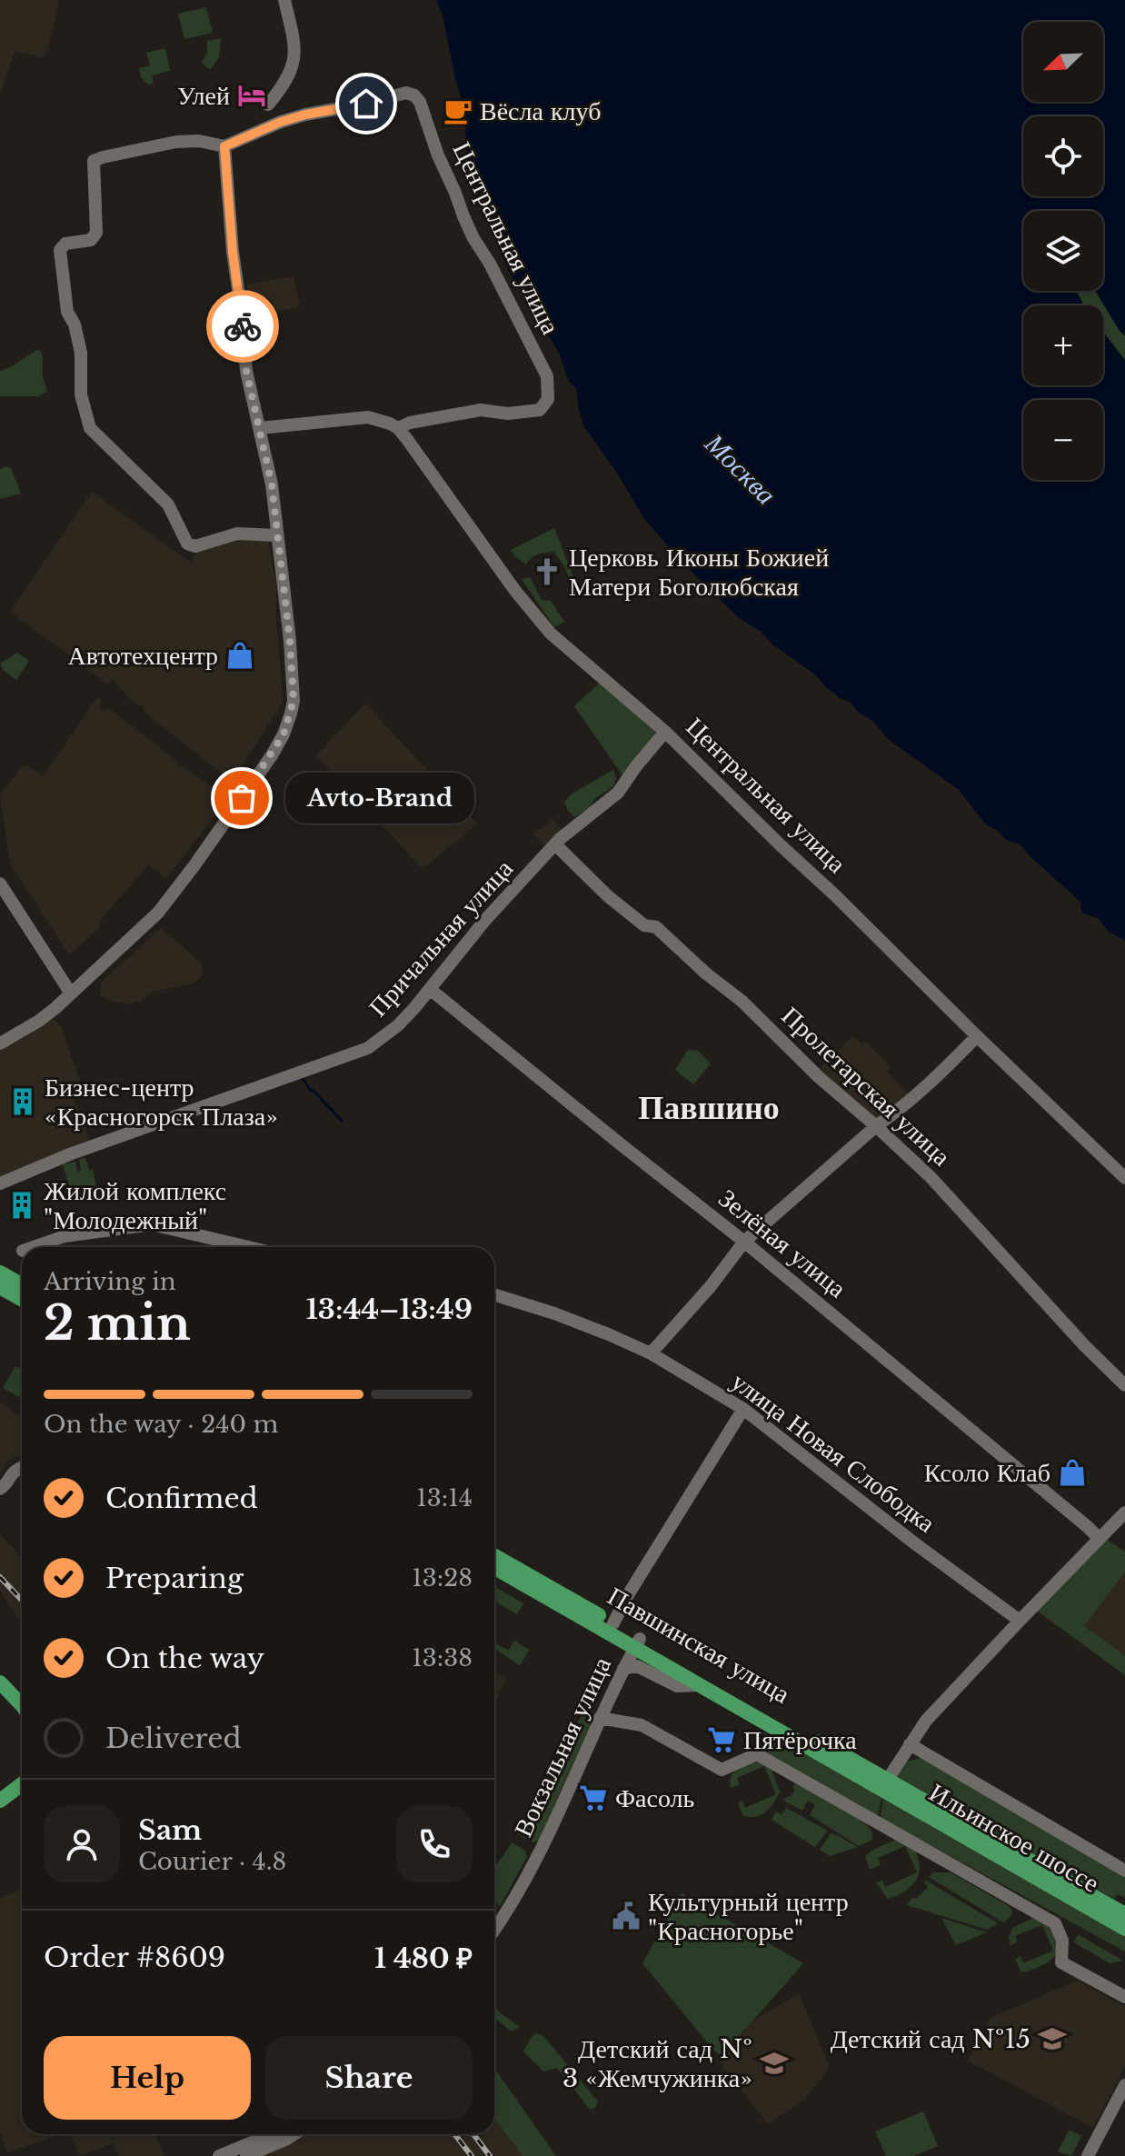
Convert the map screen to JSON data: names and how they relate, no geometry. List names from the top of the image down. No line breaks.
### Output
{"streets":{"main road":["Павшинская улица","Ильинское шоссе"],"street":["Центральная улица","Причальная улица","Пролетарская улица","Зелёная улица","улица Новая Слободка","Вокзальная улица"]},"crossings":[["Центральная улица","Причальная улица"],["Причальная улица","Пролетарская улица"],["Причальная улица","Зелёная улица"],["Павшинская улица","Вокзальная улица"],["Павшинская улица","Ильинское шоссе"]],"districts":["Павшино"],"water":["Москва"],"places":{"hotel":["Улей"],"cafe":["Вёсла клуб"],"church":["Церковь Иконы Божией Матери Боголюбская"],"shop":["Автотехцентр","Ксоло Клаб"],"other":["Avto-Brand"],"building":["Бизнес-центр «Красногорск Плаза»","Жилой комплекс \"Молодежный\""],"supermarket":["Пятёрочка","Фасоль"],"public building":["Культурный центр \"Красногорье\""],"school or university":["Детский сад №15","Детский сад № 3 «Жемчужинка»"]},"north":"bottom left","page":{"map_buttons":["+","−"],"bubble":"Avto-Brand","heading":["2 min","Arriving in","13:44–13:49"],"panel":["Sam","Courier · 4.8","Order #8609","1 480 ₽"],"bar":"On the way · 240 m","list":[["Confirmed","13:14"],["Preparing","13:28"],["On the way","13:38"],"Delivered"],"buttons":["Help","Share"]}}
